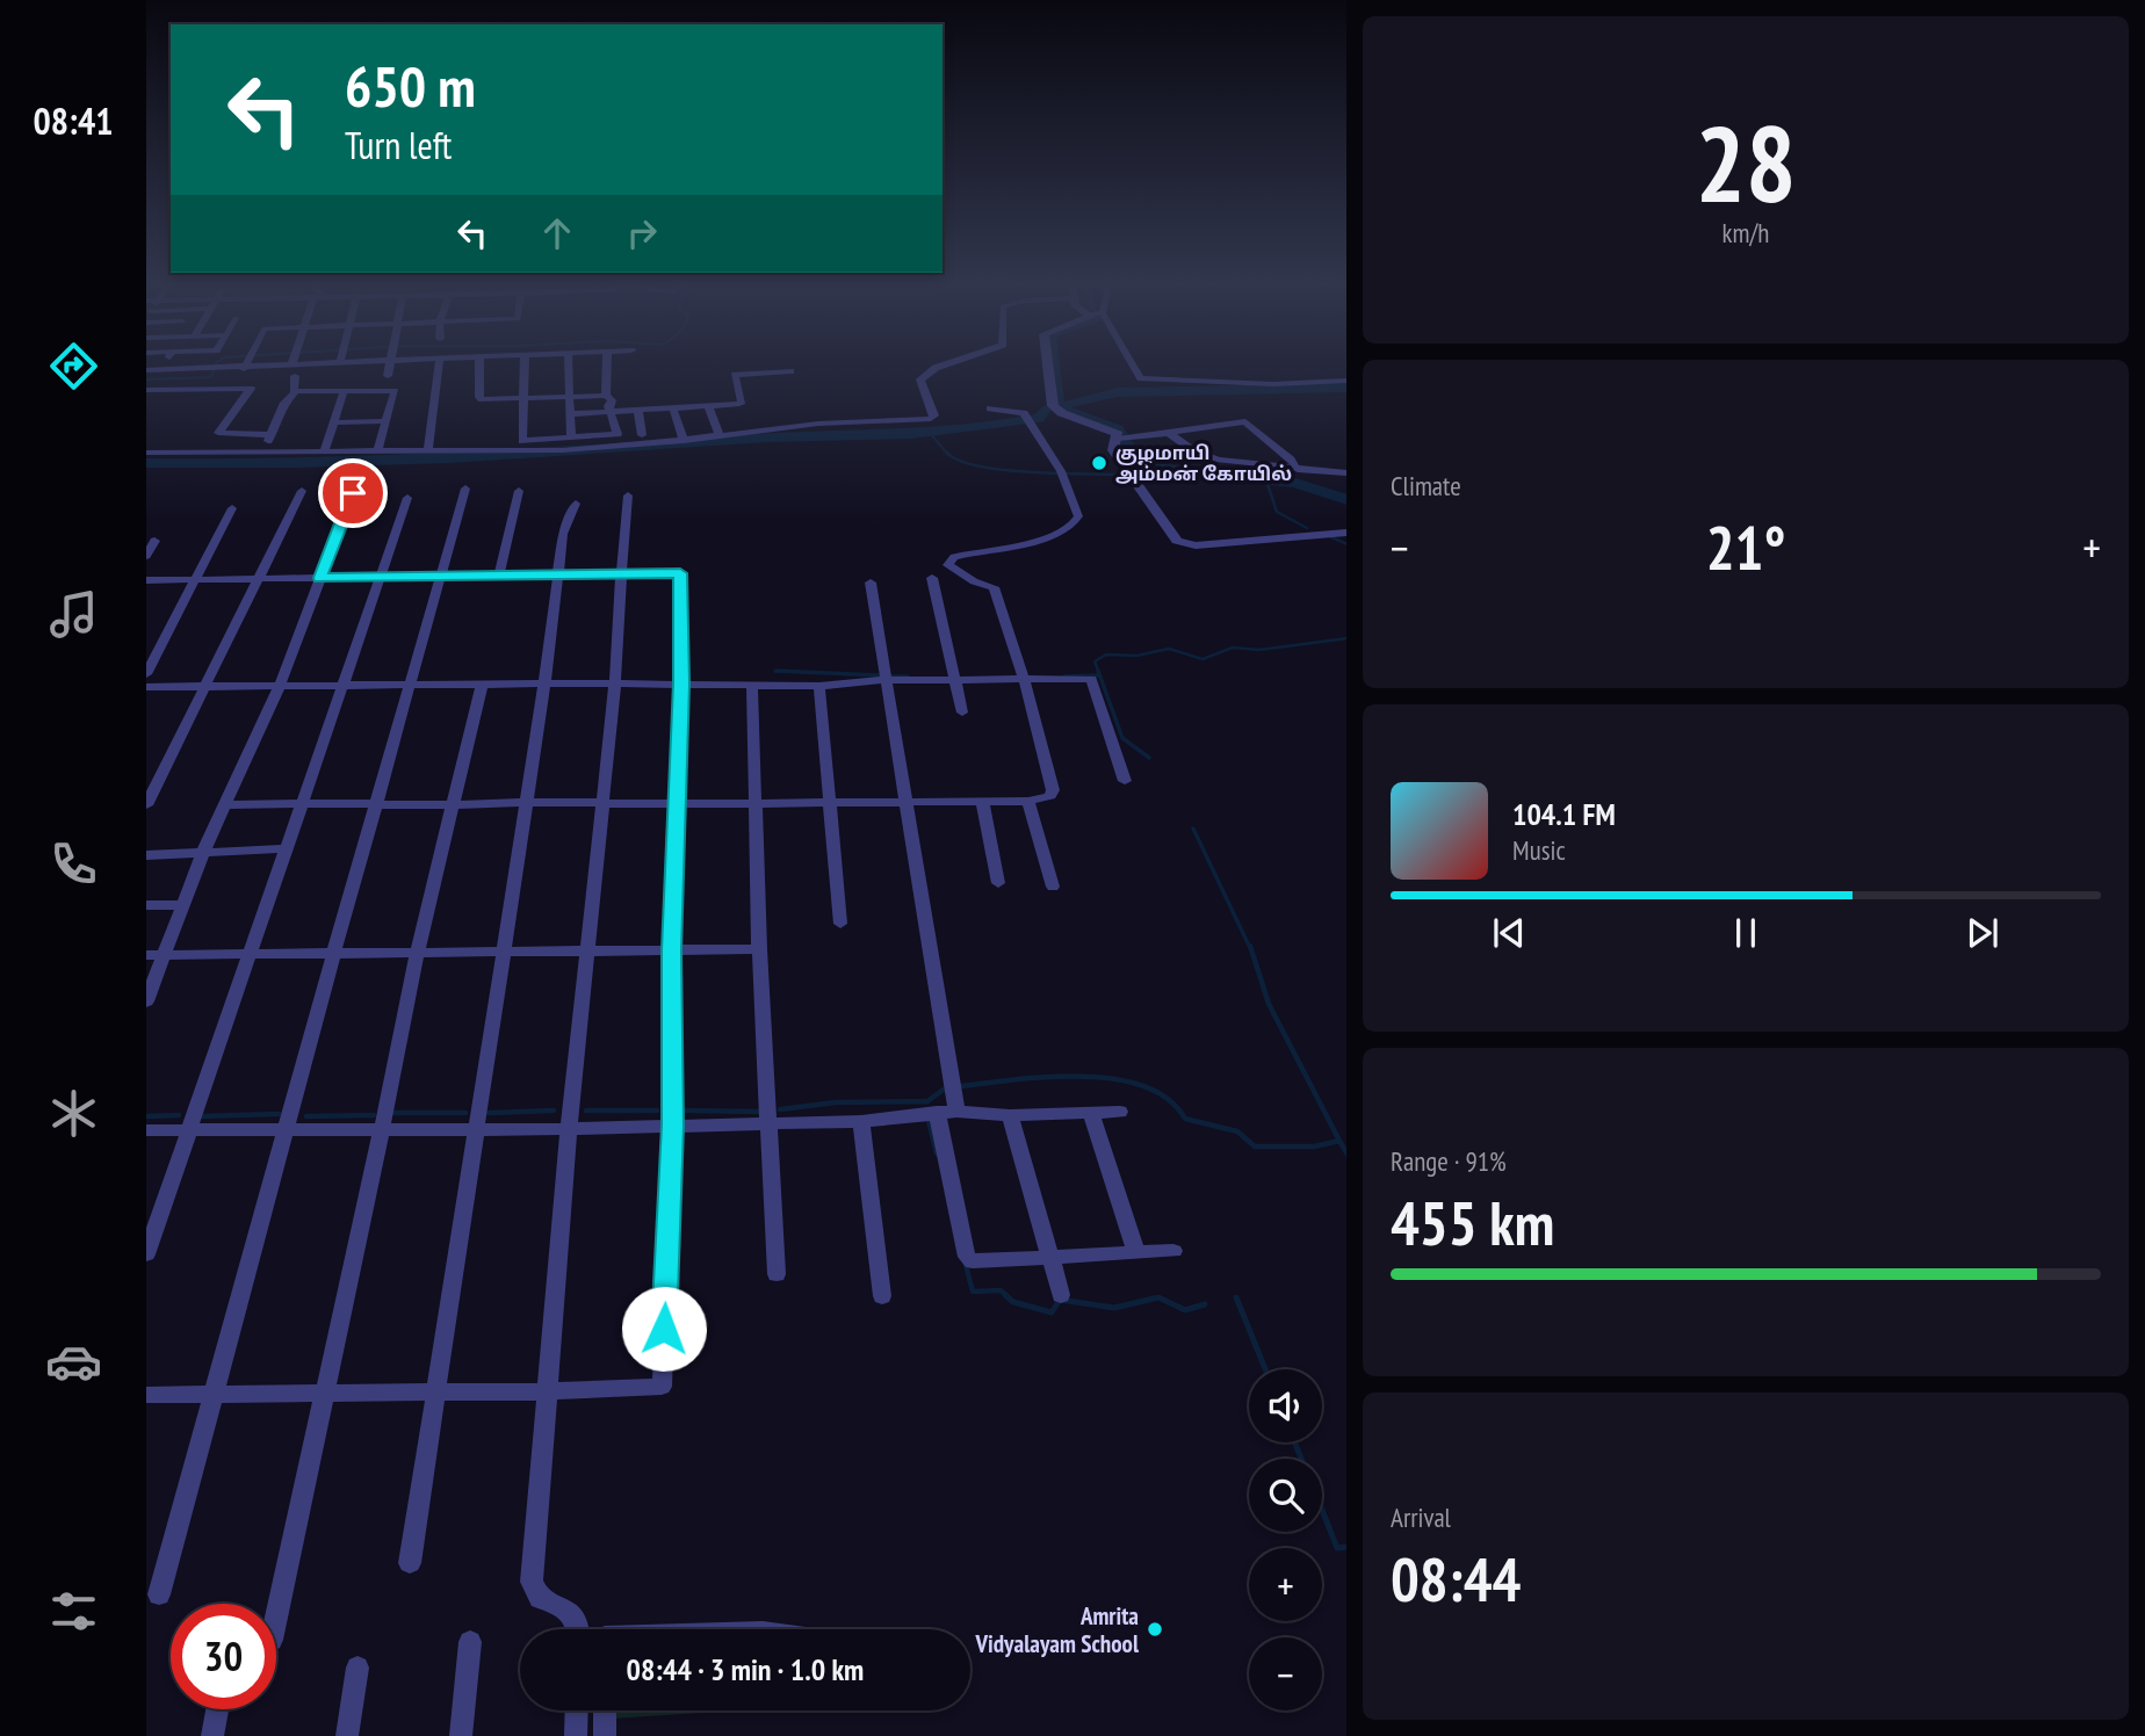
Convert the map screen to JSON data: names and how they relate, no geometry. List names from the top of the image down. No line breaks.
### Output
{"places":["குழமாயி அம்மன் கோயில்","Amrita Vidyalayam School"],"page":{"tabs":"08:41","tile":[["28","km/h"],"Climate",["Range · 91%","455 km"],["Arrival","08:44"]],"turn":["650 m","Turn left"],"heat":["−","21°","+"],"song":["104.1 FM","Music"],"map_buttons":["+","−"],"limit":"30","trip":"08:44 · 3 min · 1.0 km"}}
